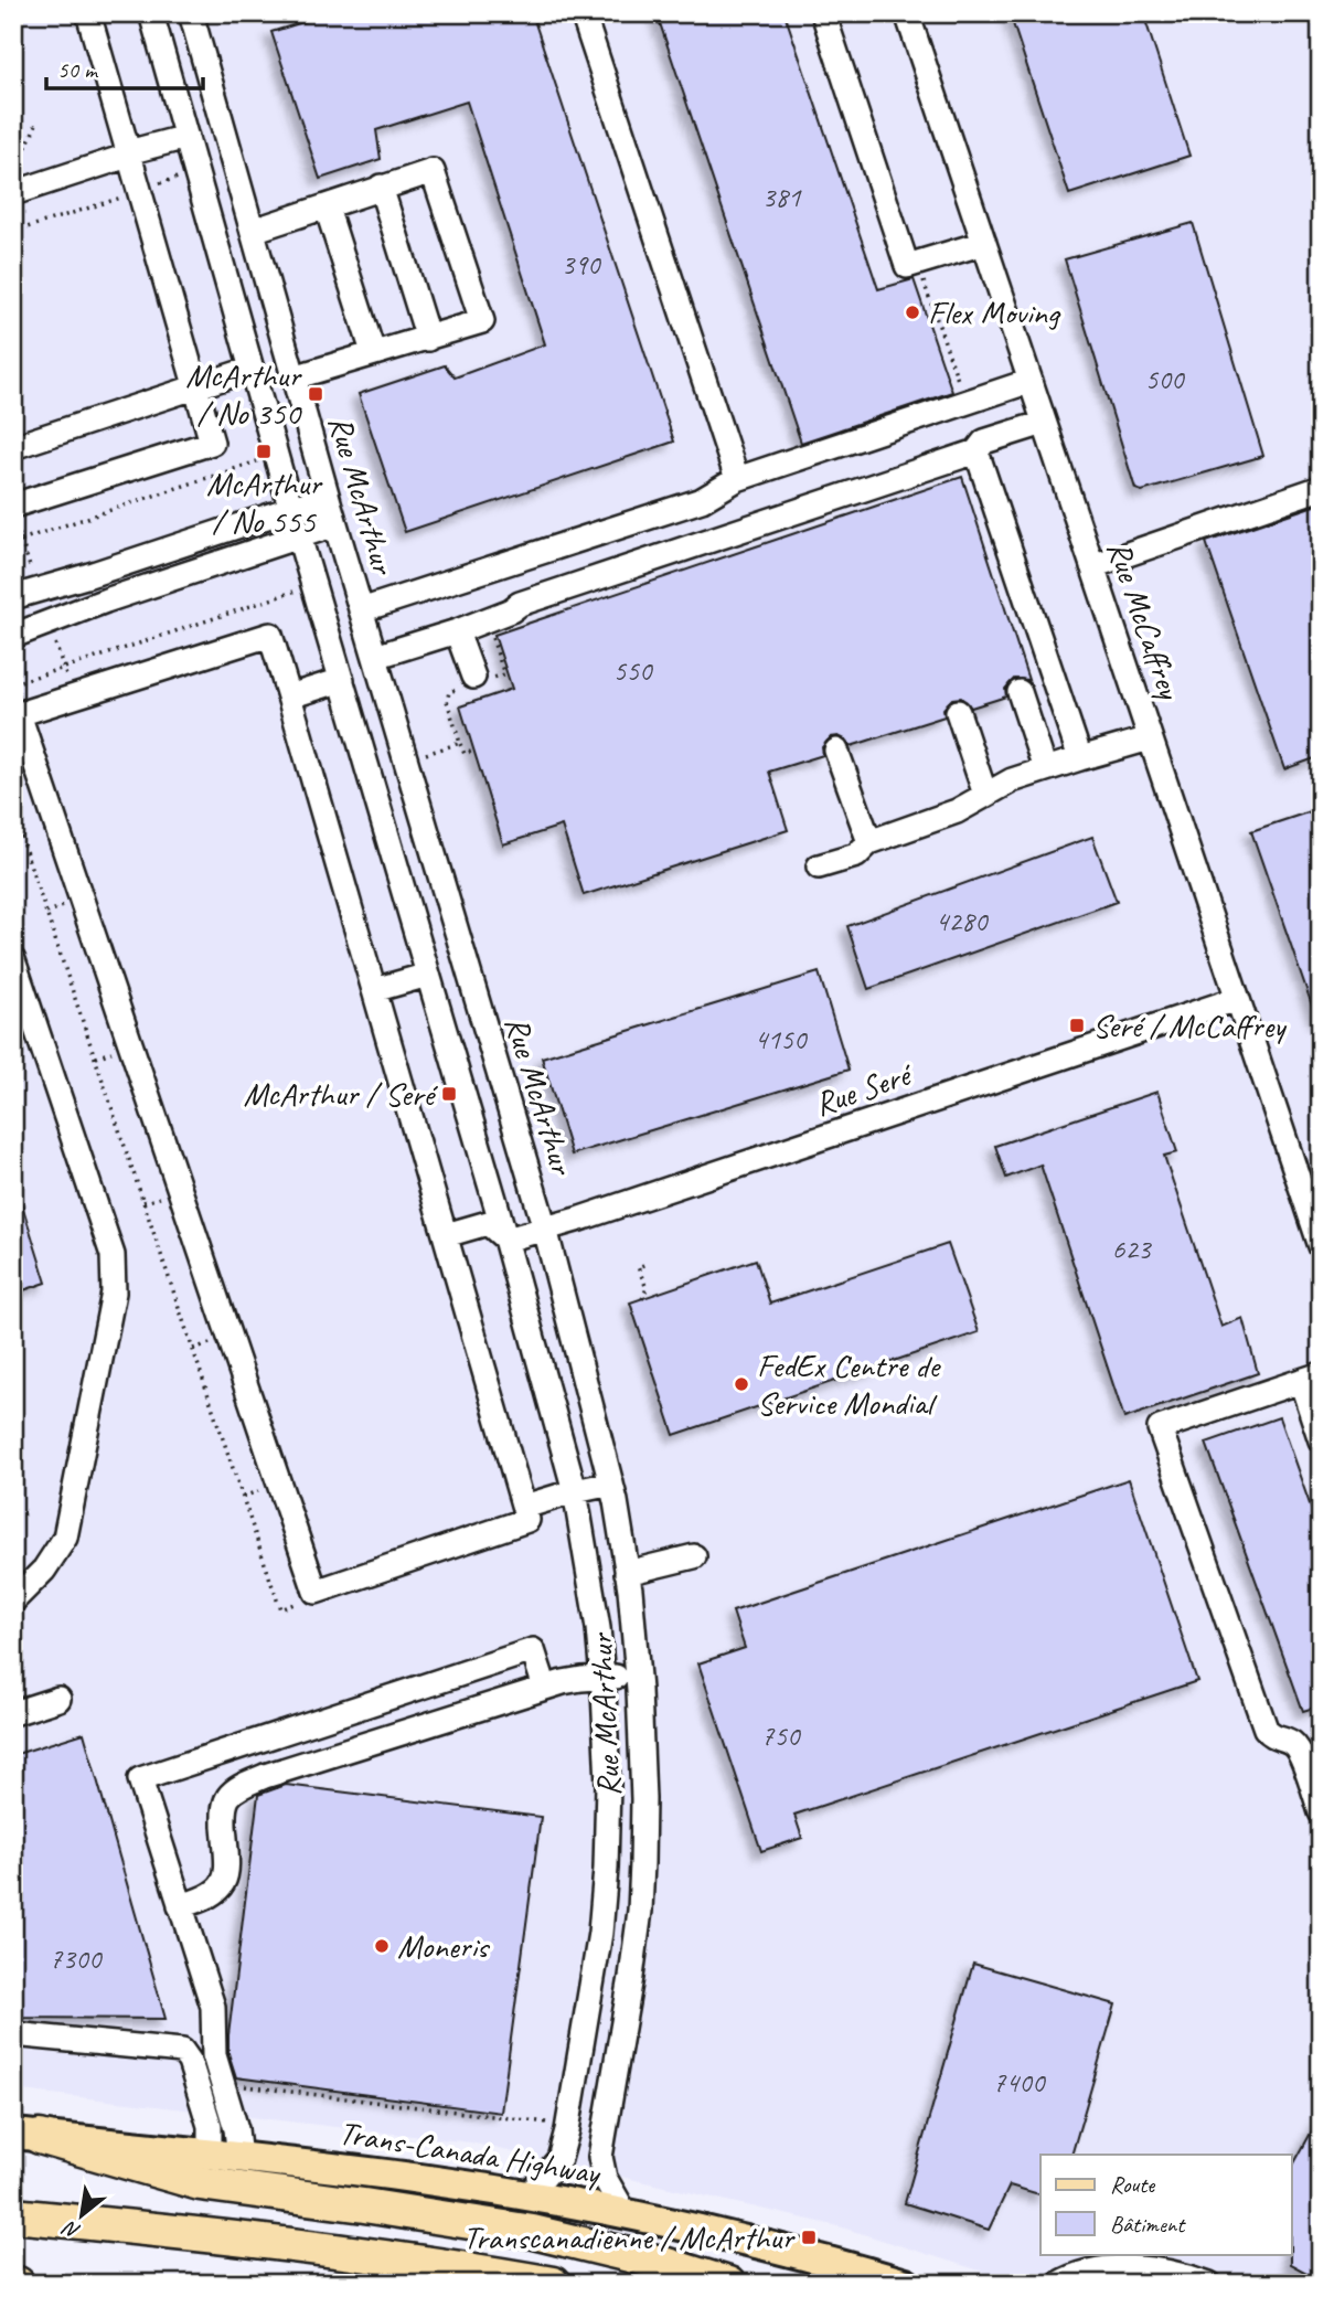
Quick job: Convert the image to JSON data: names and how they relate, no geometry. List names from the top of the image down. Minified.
{"streets":{"main road":["Trans-Canada Highway"],"street":["Rue McArthur","Rue McCaffrey","Rue Seré"]},"crossings":[["Rue McArthur","Rue Seré"],["Rue McArthur","Trans-Canada Highway"],["Rue McCaffrey","Rue Seré"]],"places":{"other":["Flex Moving","FedEx Centre de Service Mondial","Moneris"],"transit":["McArthur / No 350","McArthur / No 555","Seré / McCaffrey","McArthur / Seré","Transcanadienne / McArthur"]},"house_numbers":["381","390","500","550","4280","4150","623","750","7300","7400"],"legend":["Route","Bâtiment"],"scale_bar":"50 m","north":"bottom left"}
